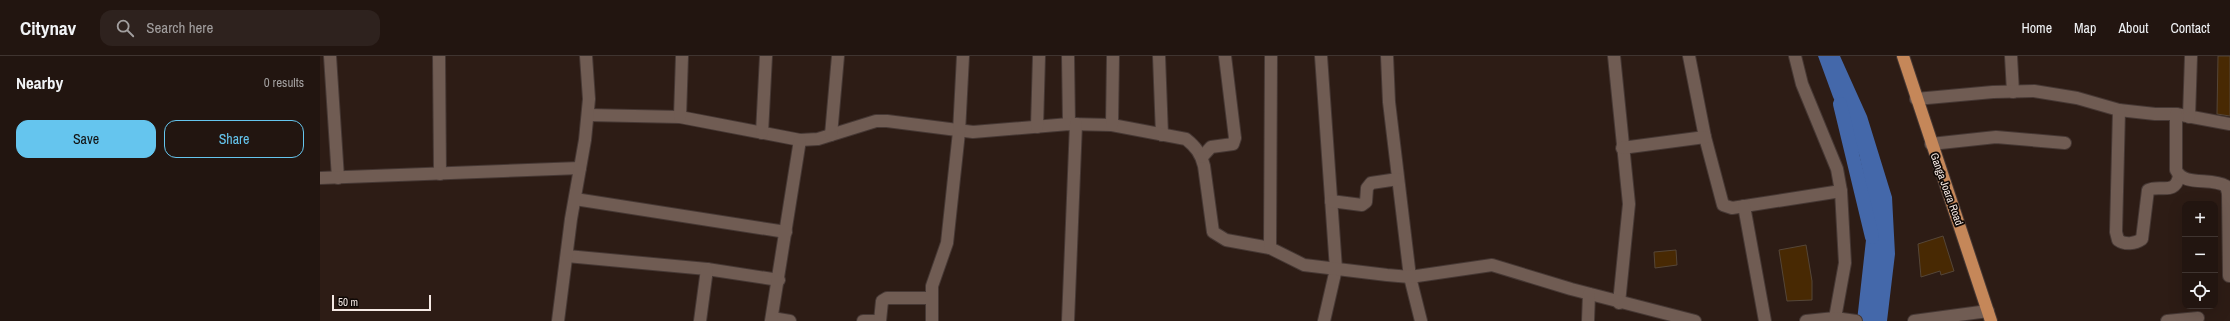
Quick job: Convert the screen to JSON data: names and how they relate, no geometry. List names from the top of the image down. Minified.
{"streets":{"main road":["Ganga Joara Road"]},"scale_bar":"50 m","page":{"header":"Citynav","search":"Search here","nav":["Home","Map","About","Contact"],"heading":["Nearby","0 results"],"buttons":["Save","Share"],"map_buttons":["+","−"],"scale":"50 m"}}
